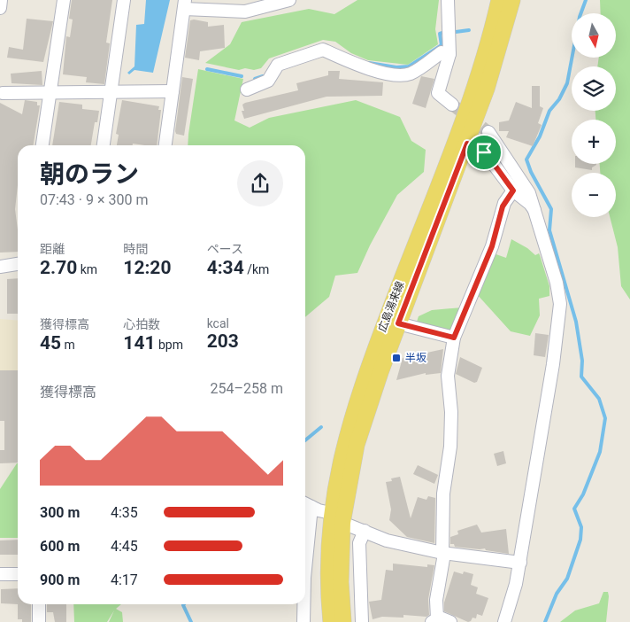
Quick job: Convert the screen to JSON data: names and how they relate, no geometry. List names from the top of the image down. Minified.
{"streets":{"main road":["広島湯来線"]},"places":{"transit":["半坂"]},"north":"bottom","page":{"map_buttons":["+","−"],"heading":["朝のラン","07:43 · 9 × 300 m"],"stats":[["距離","2.70 km"],["時間","12:20"],["ペース","4:34 /km"],["獲得標高","45 m"],["心拍数","141 bpm"],["kcal","203"]],"chart":["獲得標高","254–258 m"],"list":[{"name":"300 m","note":"4:35"},{"name":"600 m","note":"4:45"},{"name":"900 m","note":"4:17"}]}}
